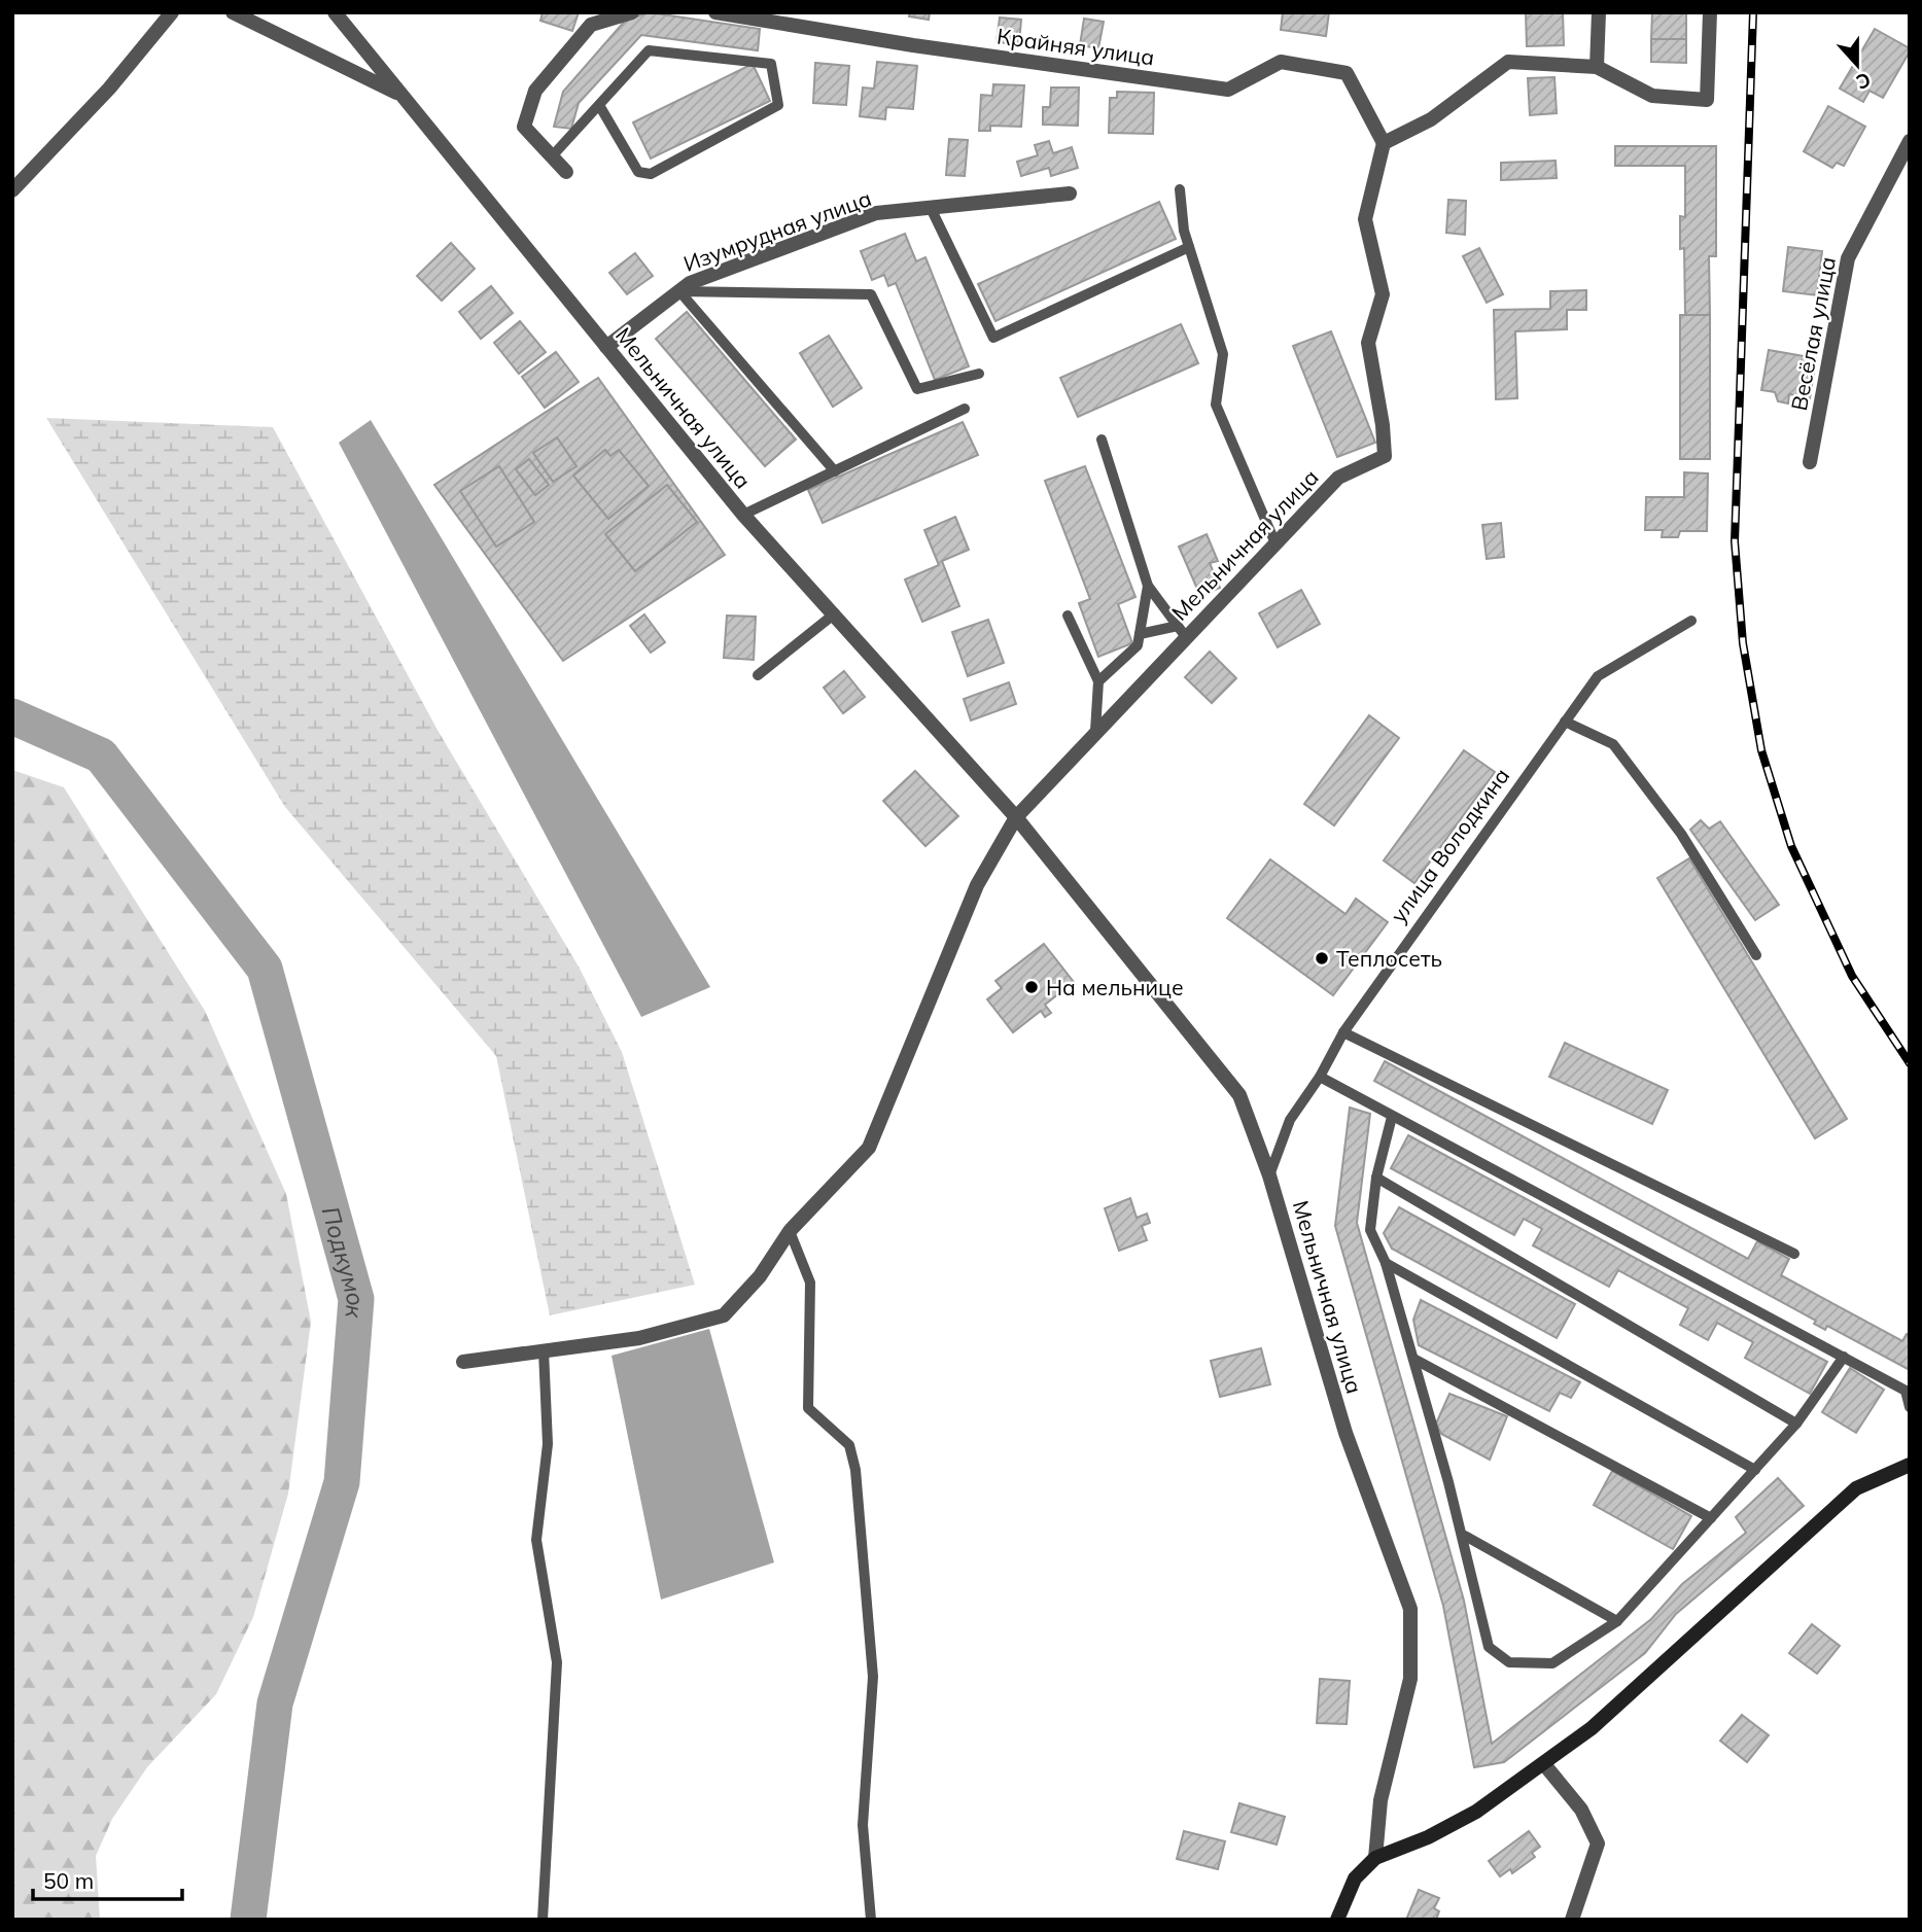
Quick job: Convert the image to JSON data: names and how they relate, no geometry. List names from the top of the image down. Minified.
{"streets":{"street":["Крайняя улица","Изумрудная улица","Весёлая улица","Мельничная улица"],"lane":["улица Володкина"]},"crossings":[["Крайняя улица","Мельничная улица"],["Изумрудная улица","Мельничная улица"],["Мельничная улица","улица Володкина"]],"water":["Подкумок"],"places":["Теплосеть","На мельнице"],"scale_bar":"50 m","north":"bottom"}
